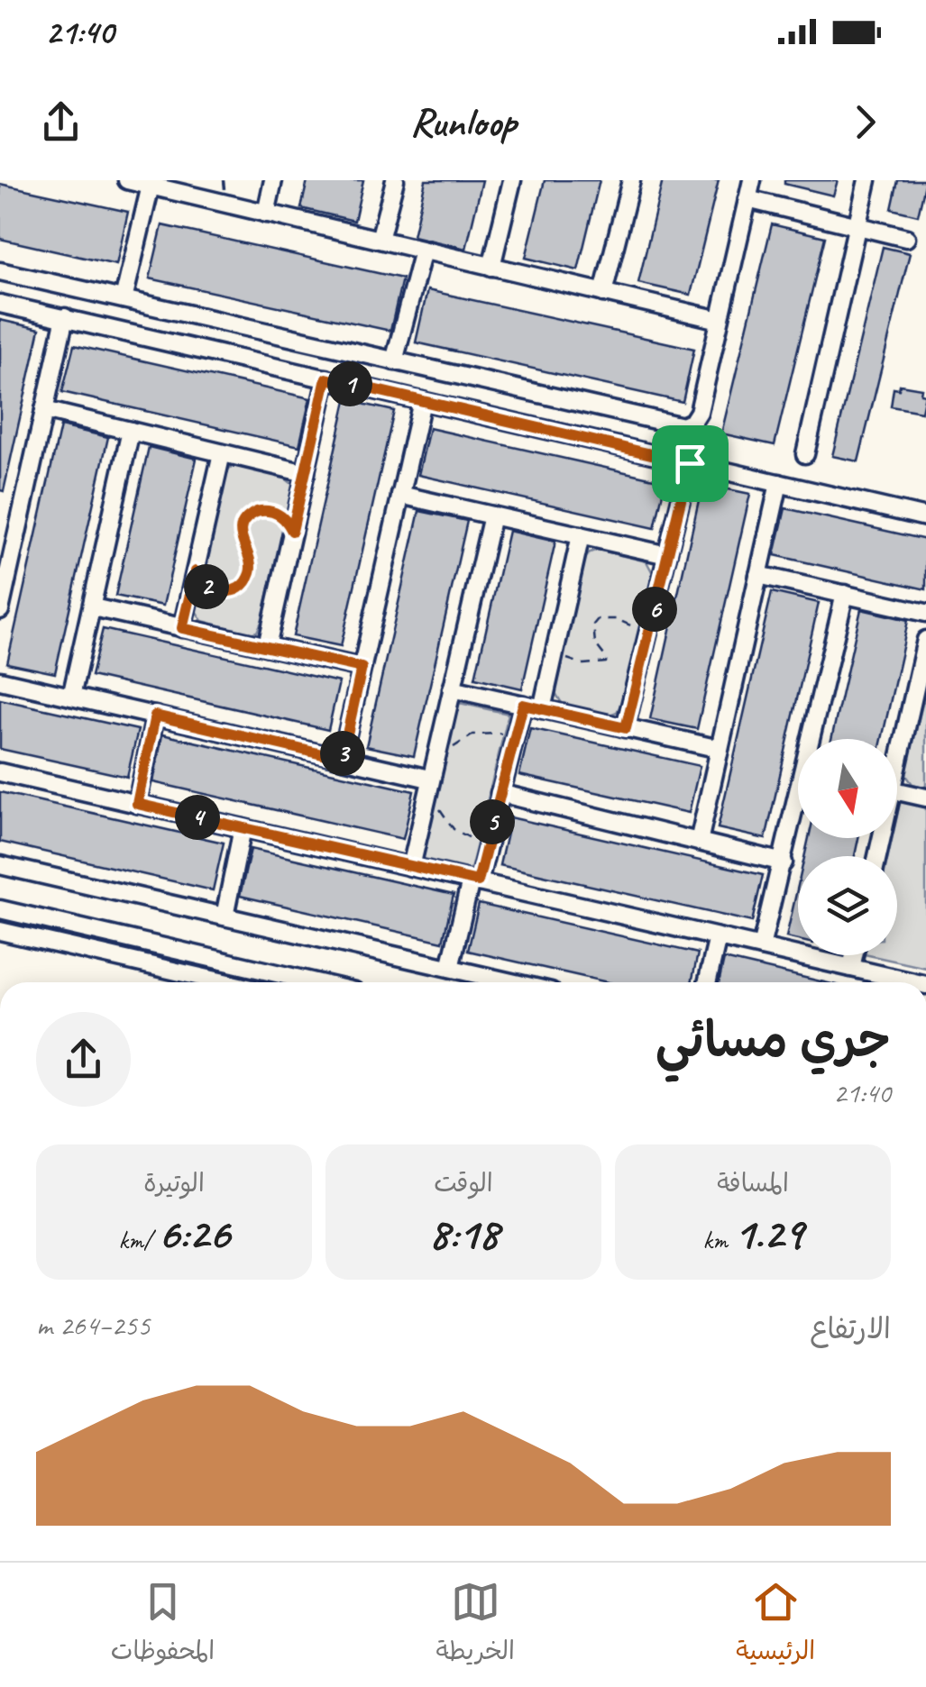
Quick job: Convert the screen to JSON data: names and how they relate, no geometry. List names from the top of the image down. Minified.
{"north":"bottom","page":{"status":"21:40","header":"Runloop","pins":["1","2","6","3","4","5"],"heading":["جري مسائي","21:40"],"stats":[["المسافة","1.29 km"],["الوقت","8:18"],["الوتيرة","6:26 /km"]],"chart":["الارتفاع","255–264 m"],"tabs":["الرئيسية","الخريطة","المحفوظات"]}}
